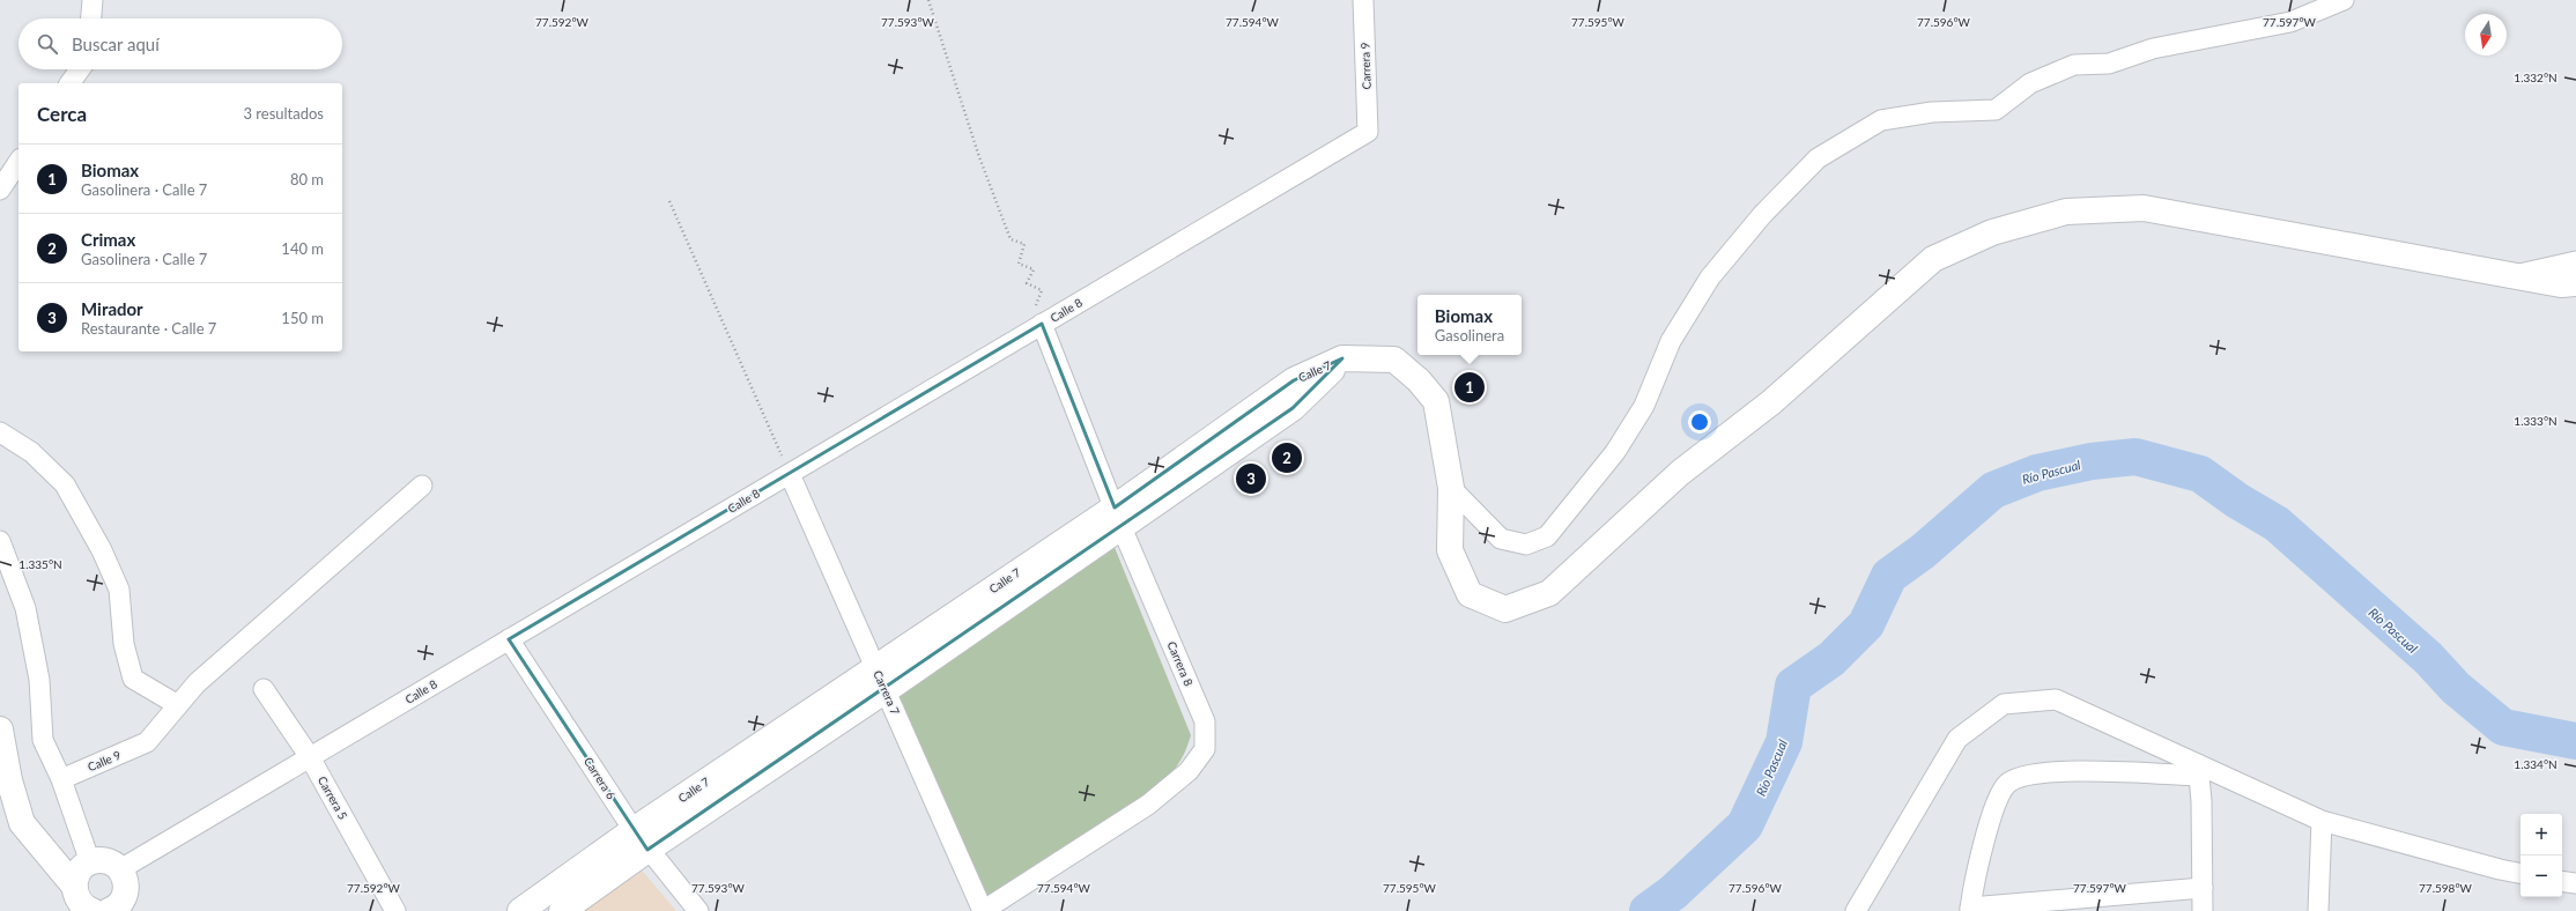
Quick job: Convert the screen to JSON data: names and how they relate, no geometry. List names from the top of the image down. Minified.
{"streets":{"main road":["Calle 7"],"street":["Carrera 9","Calle 8","Carrera 8","Carrera 7","Calle 9","Carrera 6","Carrera 5"]},"crossings":[["Carrera 9","Calle 8"],["Calle 8","Carrera 8"],["Calle 8","Carrera 7"],["Calle 8","Carrera 6"],["Calle 8","Carrera 5"],["Calle 7","Carrera 8"],["Calle 7","Carrera 7"],["Calle 7","Carrera 6"],["Carrera 8","Carrera 7"]],"water":["Río Pascual"],"north":"bottom","page":{"search":"Buscar aquí","heading":["Cerca","3 resultados"],"list":[{"mark":"1","name":"Biomax","note":"Gasolinera · Calle 7","value":"80 m"},{"mark":"2","name":"Crimax","note":"Gasolinera · Calle 7","value":"140 m"},{"mark":"3","name":"Mirador","note":"Restaurante · Calle 7","value":"150 m"}],"popup":["Biomax","Gasolinera"],"pins":["1","2","3"],"map_buttons":["+","−"]},"coordinates":["77.592°W","77.593°W","77.594°W","77.595°W","77.596°W","77.597°W","1.332°N","1.333°N","1.335°N","1.334°N","77.598°W"]}
